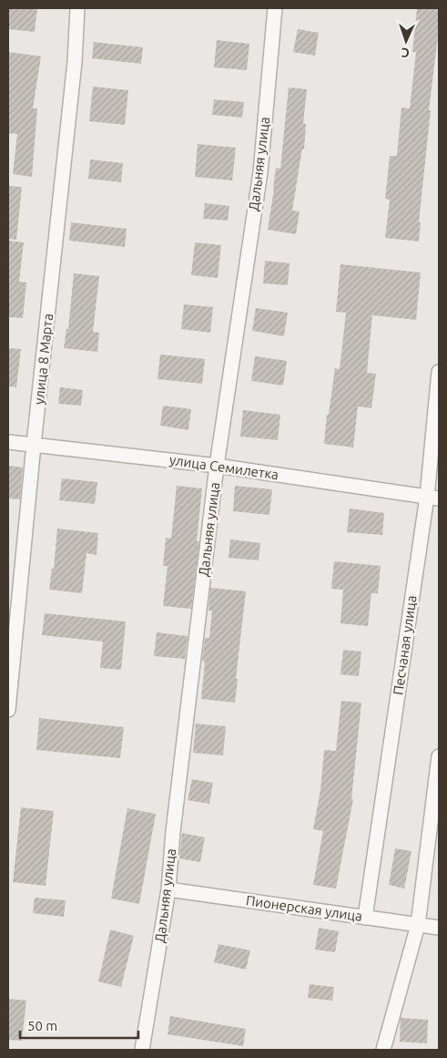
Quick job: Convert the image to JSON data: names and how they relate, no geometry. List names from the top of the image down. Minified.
{"streets":{"street":["Дальняя улица","улица 8 Марта","улица Семилетка","Песчаная улица","Пионерская улица"]},"crossings":[["Дальняя улица","улица Семилетка"],["Дальняя улица","Пионерская улица"],["улица 8 Марта","улица Семилетка"],["улица Семилетка","Песчаная улица"],["Песчаная улица","Пионерская улица"]],"scale_bar":"50 m","north":"bottom"}
